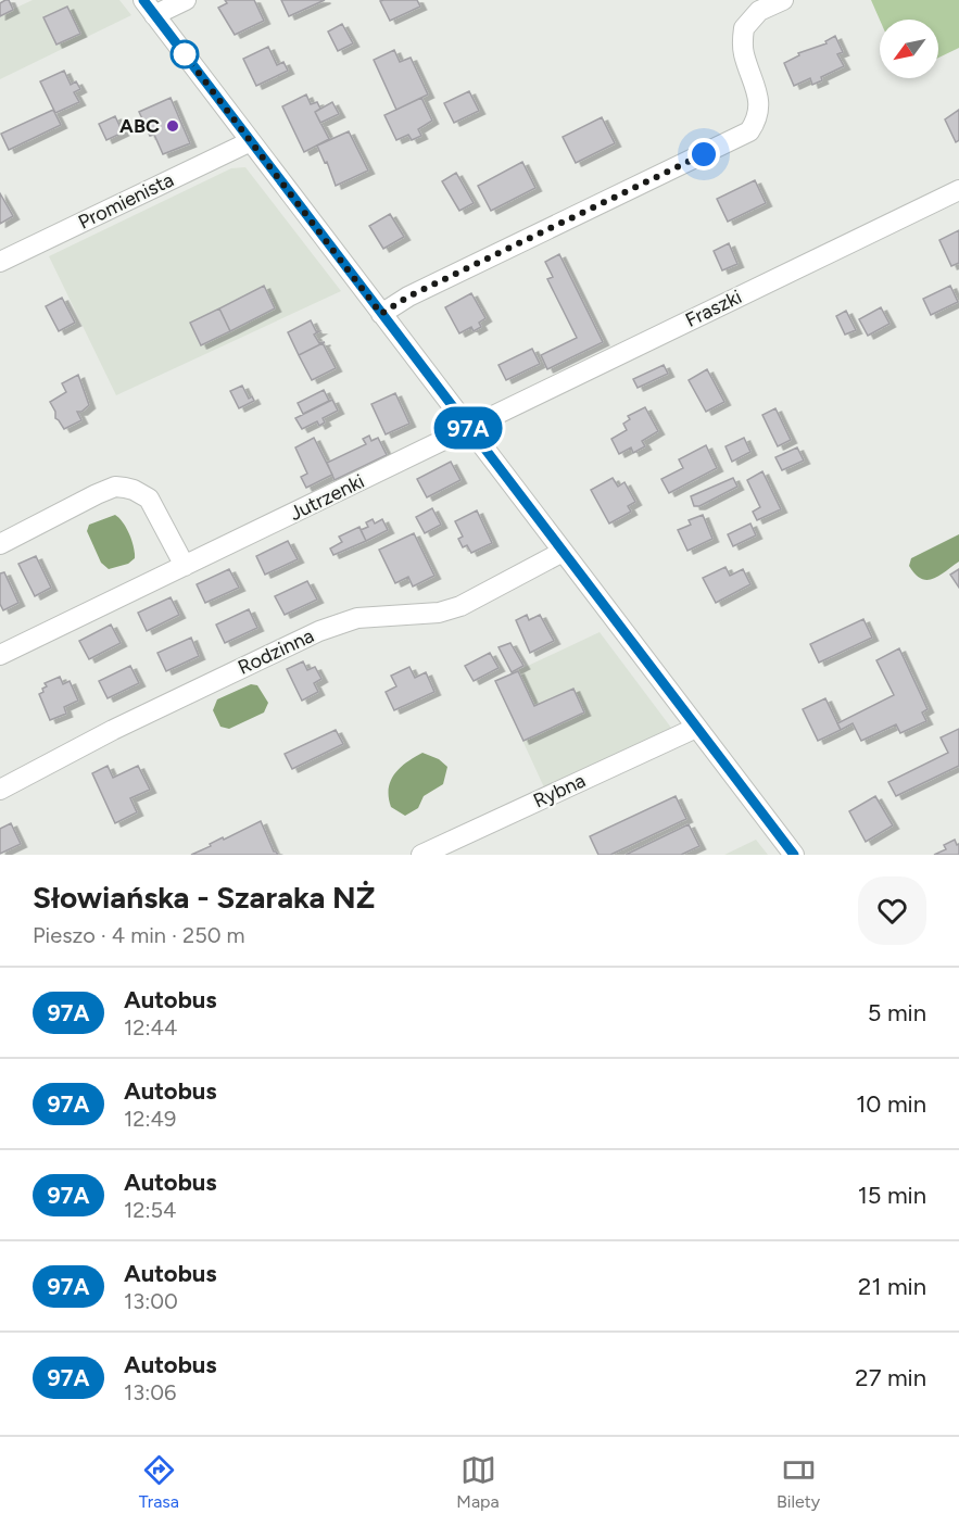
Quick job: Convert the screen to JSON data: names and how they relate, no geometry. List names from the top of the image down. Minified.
{"streets":{"street":["Promienista","Fraszki","Jutrzenki","Rodzinna","Rybna"]},"crossings":[["Fraszki","Jutrzenki"]],"places":["ABC"],"lines":["bus line 97A"],"north":"bottom left","page":{"on_map":"97A","heading":["Słowiańska - Szaraka NŻ","Pieszo · 4 min · 250 m"],"list":[{"mark":"97A","name":"Autobus","note":"12:44","value":"5 min"},{"mark":"97A","name":"Autobus","note":"12:49","value":"10 min"},{"mark":"97A","name":"Autobus","note":"12:54","value":"15 min"},{"mark":"97A","name":"Autobus","note":"13:00","value":"21 min"},{"mark":"97A","name":"Autobus","note":"13:06","value":"27 min"}],"tabs":["Trasa","Mapa","Bilety"]}}
